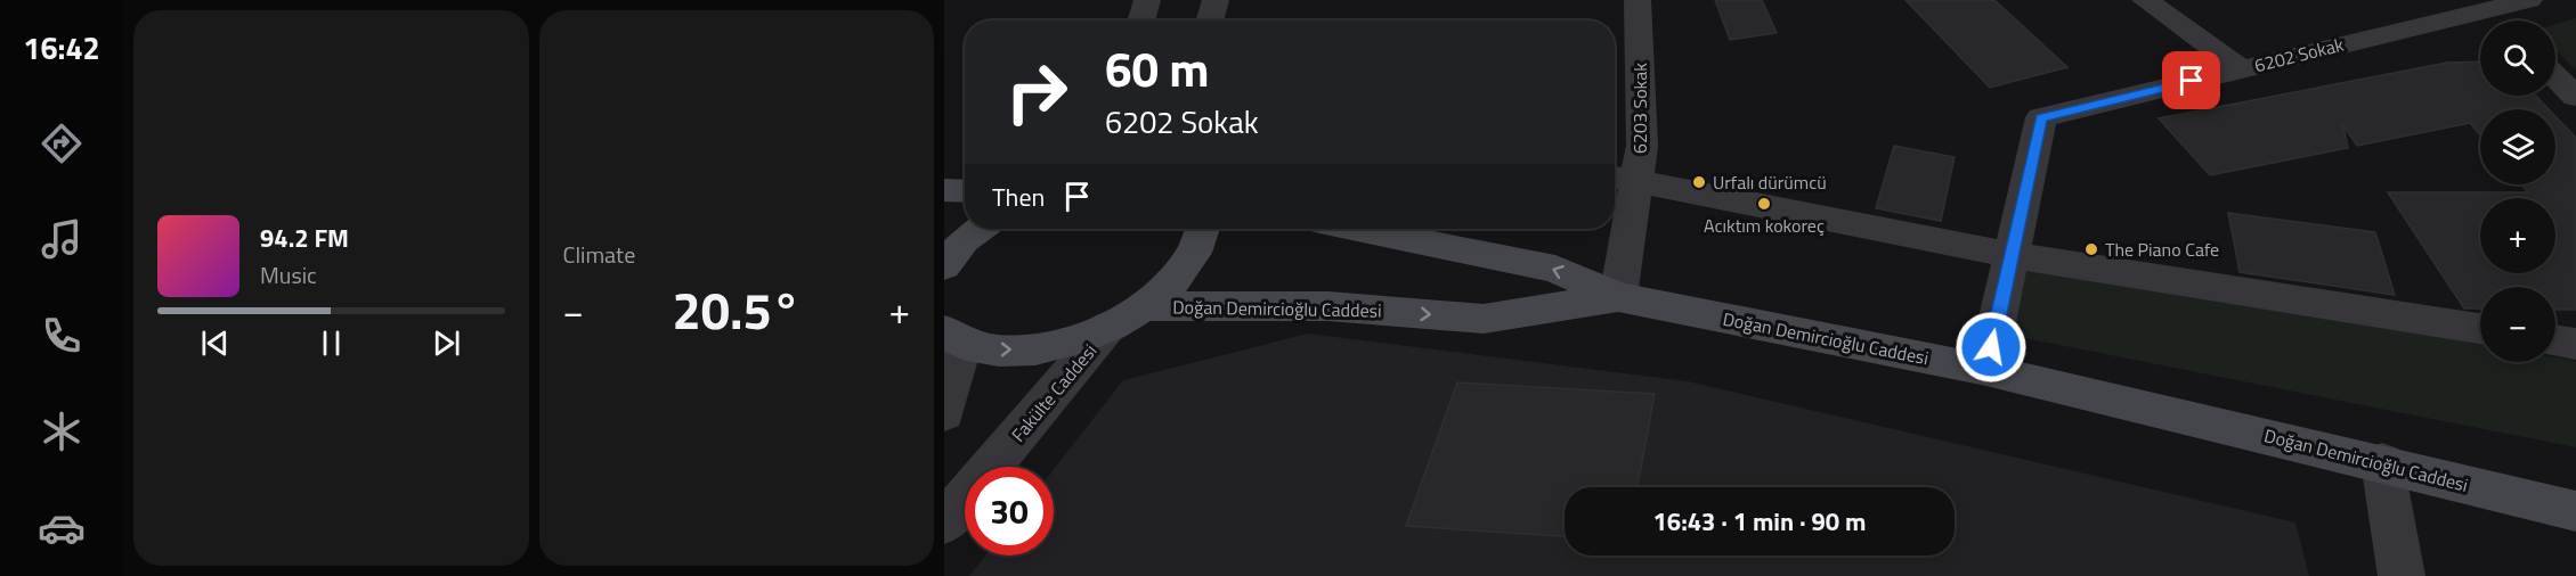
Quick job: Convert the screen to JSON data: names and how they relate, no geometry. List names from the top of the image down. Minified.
{"streets":{"main road":["Doğan Demircioğlu Caddesi"],"street":["6202 Sokak","6203 Sokak","Fakülte Caddesi"]},"crossings":[["6202 Sokak","Doğan Demircioğlu Caddesi"],["6203 Sokak","Doğan Demircioğlu Caddesi"],["Doğan Demircioğlu Caddesi","Fakülte Caddesi"]],"places":["Urfalı dürümcü","Acıktım kokoreç","The Piano Cafe"],"page":{"tabs":"16:42","tile":"Climate","map_buttons":["+","−"],"turn":["60 m","6202 Sokak"],"then":"Then","song":["94.2 FM","Music"],"heat":["−","20.5°","+"],"limit":"30","trip":"16:43 · 1 min · 90 m"}}
